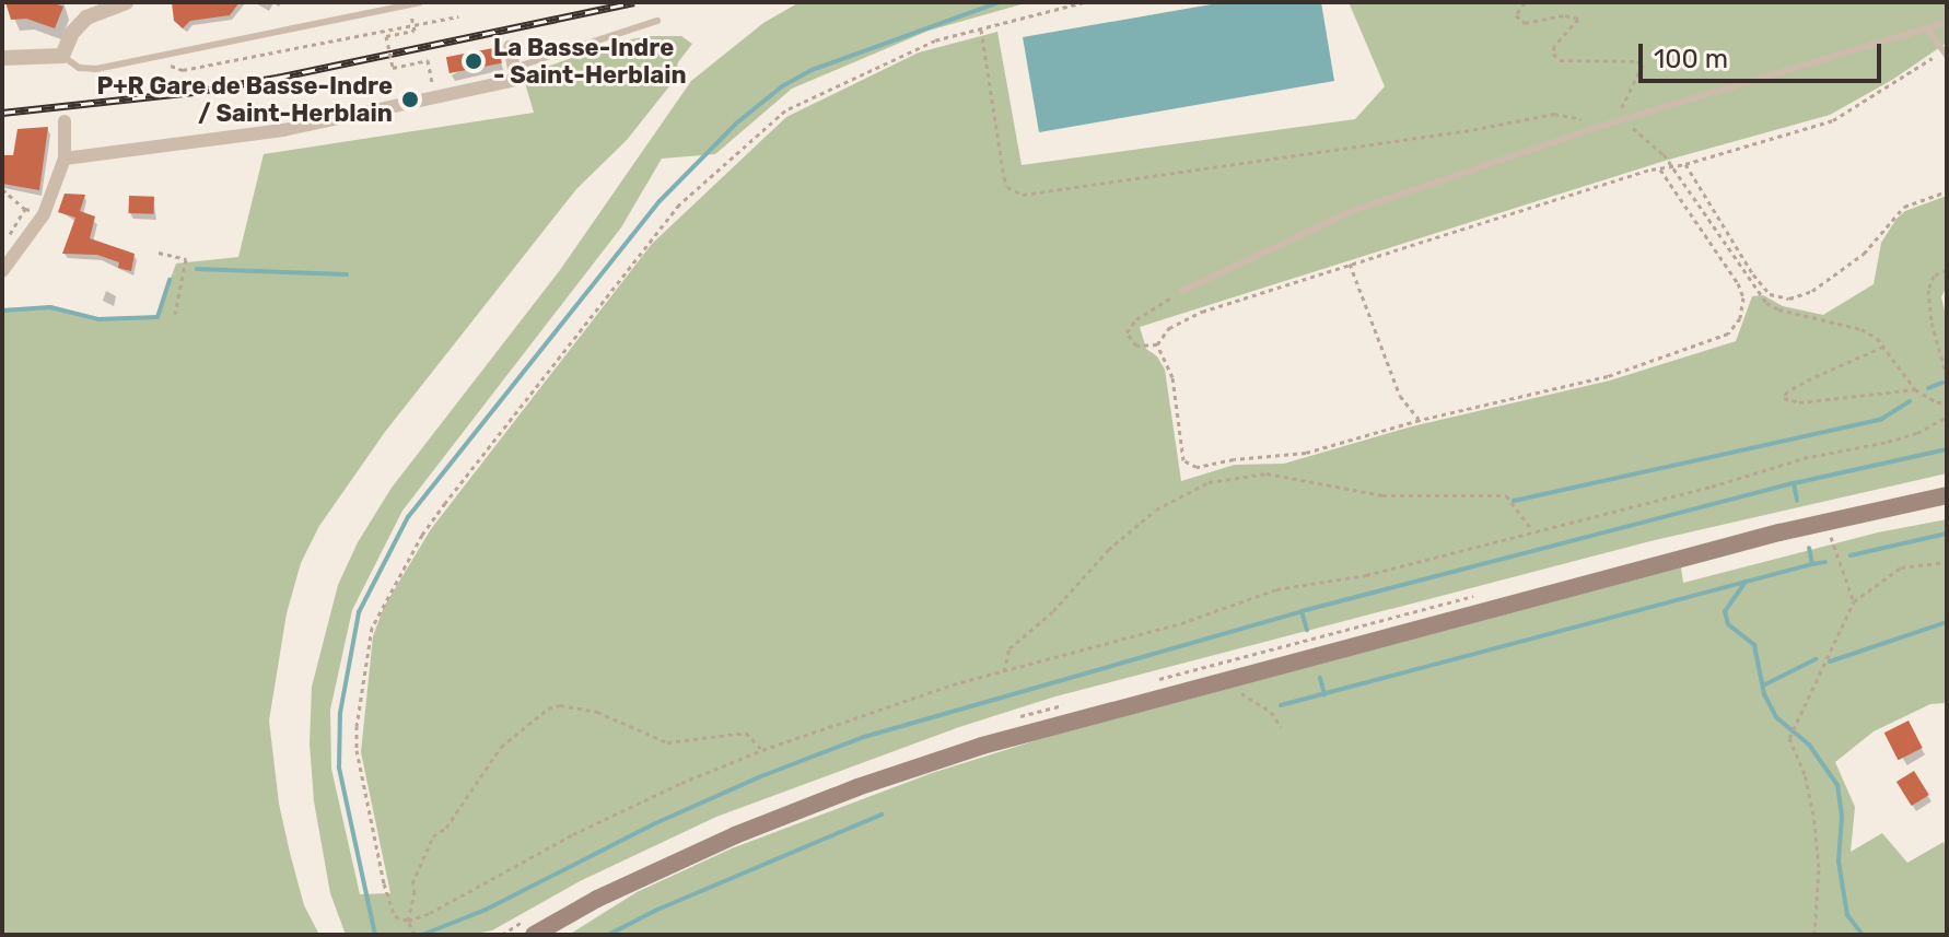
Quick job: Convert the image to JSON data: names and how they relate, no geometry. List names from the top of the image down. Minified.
{"places":["La Basse-Indre - Saint-Herblain","P+R Gare de Basse-Indre / Saint-Herblain"],"scale_bar":"100 m"}
